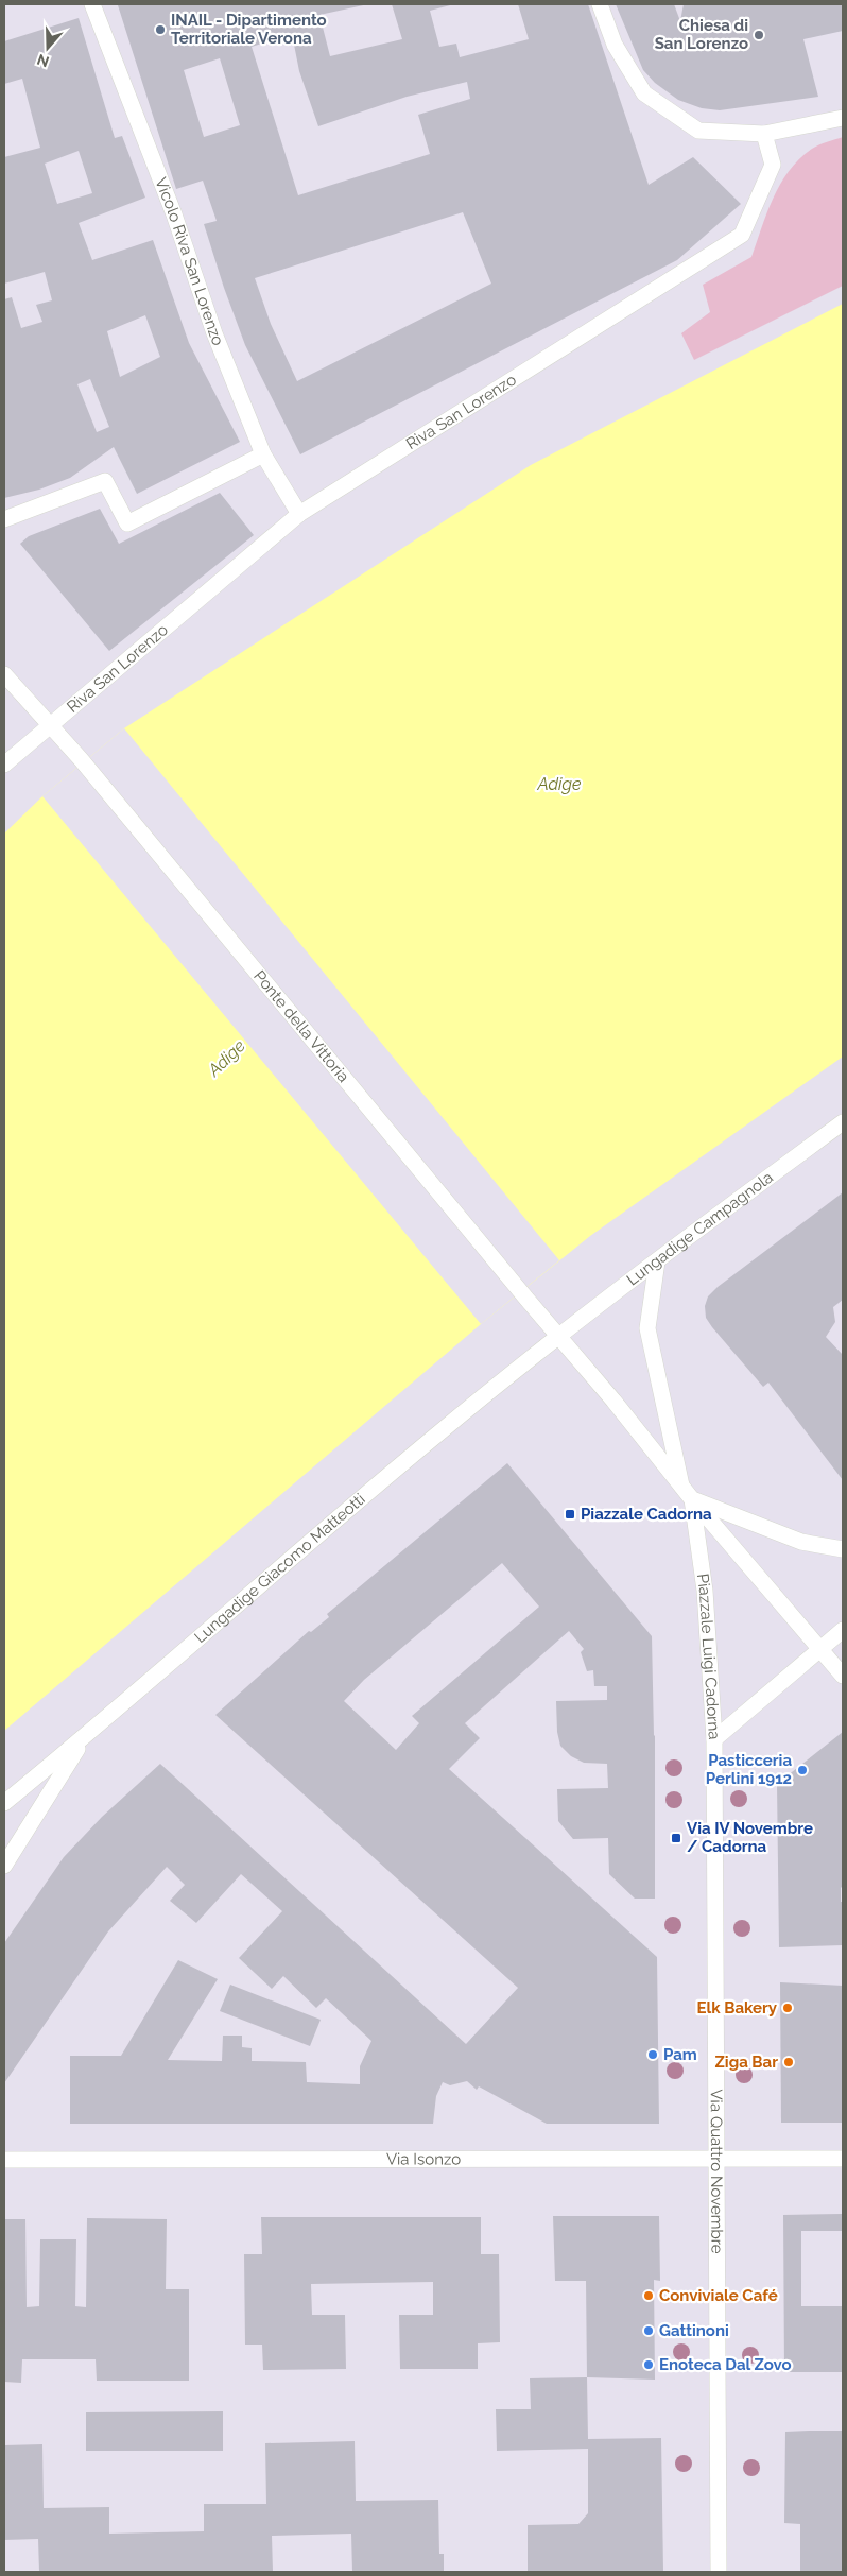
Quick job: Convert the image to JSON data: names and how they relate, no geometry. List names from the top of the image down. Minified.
{"streets":{"street":["Vicolo Riva San Lorenzo","Riva San Lorenzo","Ponte della Vittoria","Lungadige Campagnola","Lungadige Giacomo Matteotti","Piazzale Luigi Cadorna","Via Isonzo","Via Quattro Novembre"]},"crossings":[["Vicolo Riva San Lorenzo","Riva San Lorenzo"],["Riva San Lorenzo","Ponte della Vittoria"],["Ponte della Vittoria","Lungadige Campagnola"],["Ponte della Vittoria","Lungadige Giacomo Matteotti"],["Ponte della Vittoria","Piazzale Luigi Cadorna"],["Lungadige Campagnola","Lungadige Giacomo Matteotti"],["Lungadige Campagnola","Piazzale Luigi Cadorna"],["Lungadige Giacomo Matteotti","Piazzale Luigi Cadorna"],["Piazzale Luigi Cadorna","Via Quattro Novembre"],["Via Isonzo","Via Quattro Novembre"]],"water":["Adige"],"places":{"other":["INAIL - Dipartimento Territoriale Verona","Chiesa di San Lorenzo","Pasticceria Perlini 1912","Elk Bakery","Pam","Ziga Bar","Conviviale Café","Gattinoni","Enoteca Dal Zovo"],"transit":["Piazzale Cadorna","Via IV Novembre / Cadorna"]},"north":"bottom"}
